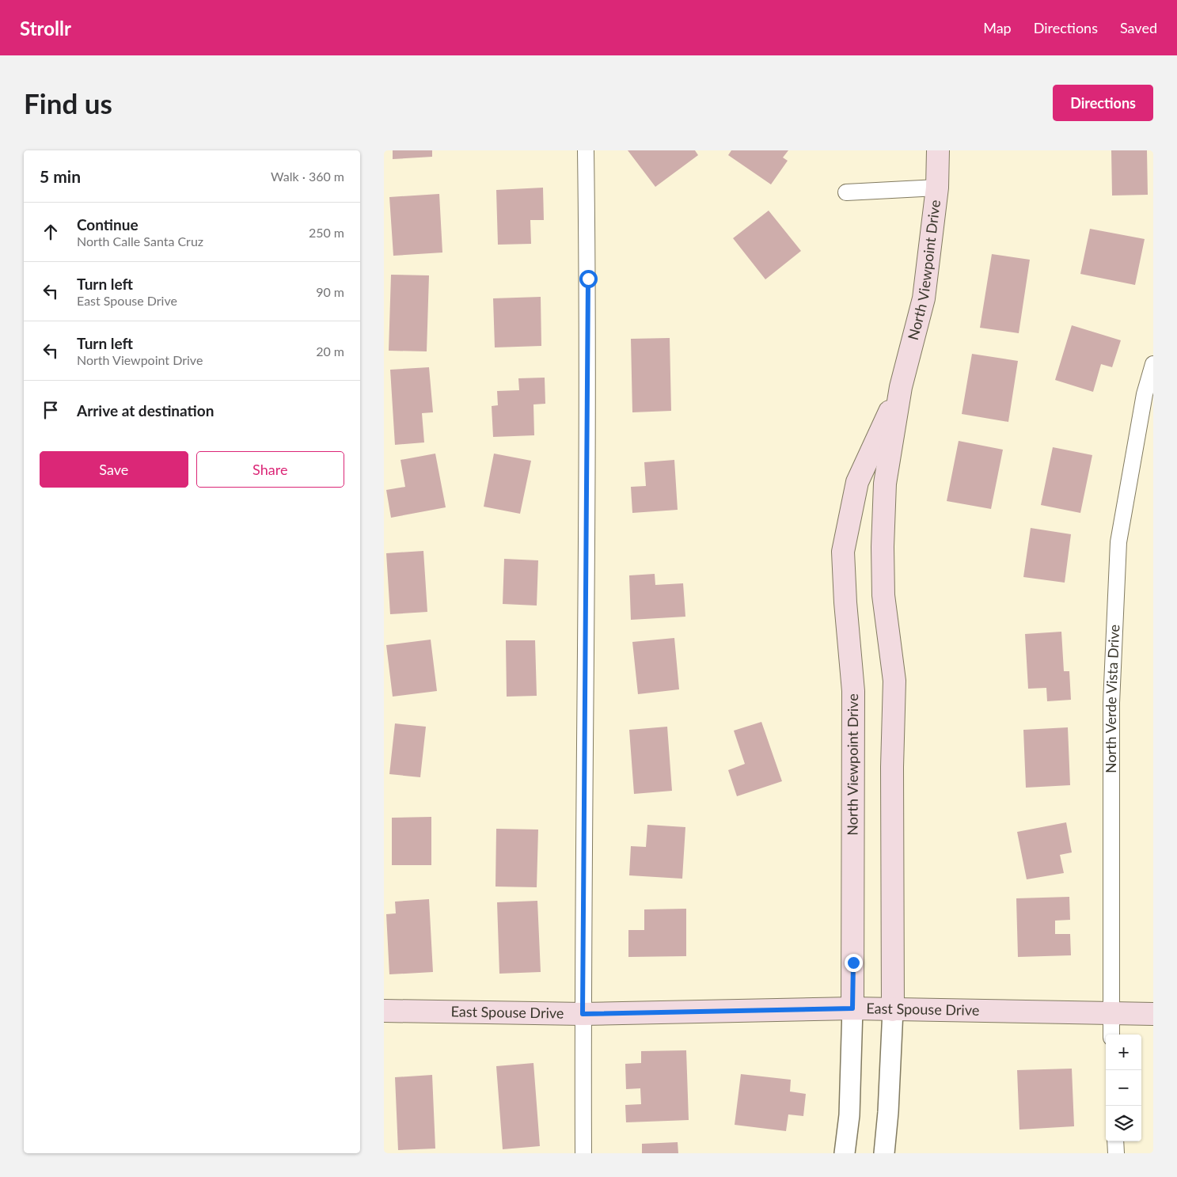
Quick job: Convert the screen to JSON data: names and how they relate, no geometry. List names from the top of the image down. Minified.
{"streets":{"main road":["North Viewpoint Drive","East Spouse Drive"],"street":["North Verde Vista Drive"]},"crossings":[["North Viewpoint Drive","East Spouse Drive"],["North Verde Vista Drive","East Spouse Drive"]],"page":{"header":"Strollr","nav":["Map","Directions","Saved"],"buttons":["Directions",["Save","Share"]],"title":"Find us","heading":["5 min","Walk · 360 m"],"list":[["Continue","North Calle Santa Cruz","250 m"],["Turn left","East Spouse Drive","90 m"],["Turn left","North Viewpoint Drive","20 m"],"Arrive at destination"],"map_buttons":["+","−"]}}
